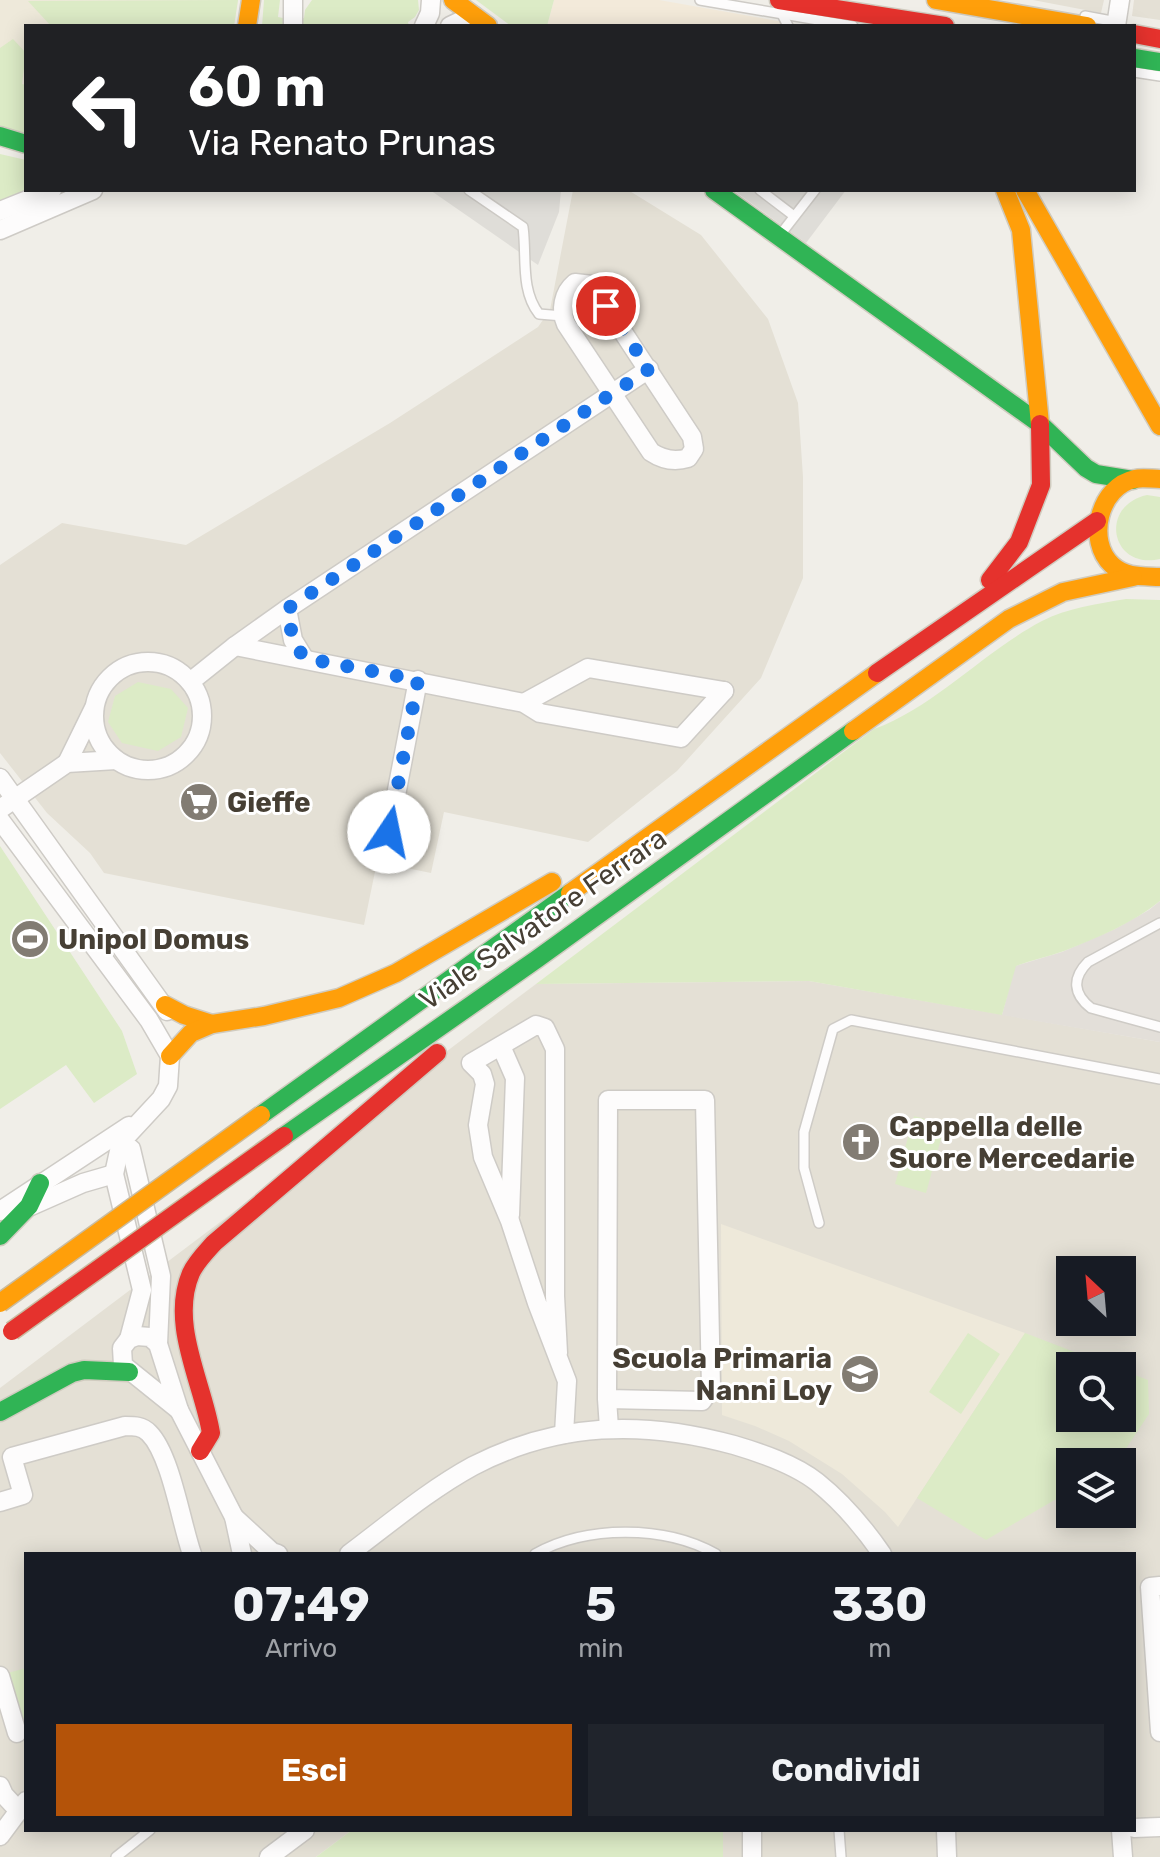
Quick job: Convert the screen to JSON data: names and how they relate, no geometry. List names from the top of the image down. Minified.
{"streets":{"main road":["Viale Salvatore Ferrara"]},"places":{"supermarket":["Gieffe"],"sports":["Unipol Domus"],"church":["Cappella delle Suore Mercedarie"],"school or university":["Scuola Primaria Nanni Loy"]},"north":"top left","page":{"turn":["60 m","Via Renato Prunas"],"eta":["07:49","Arrivo","5","min","330","m"],"buttons":["Esci","Condividi"]}}
